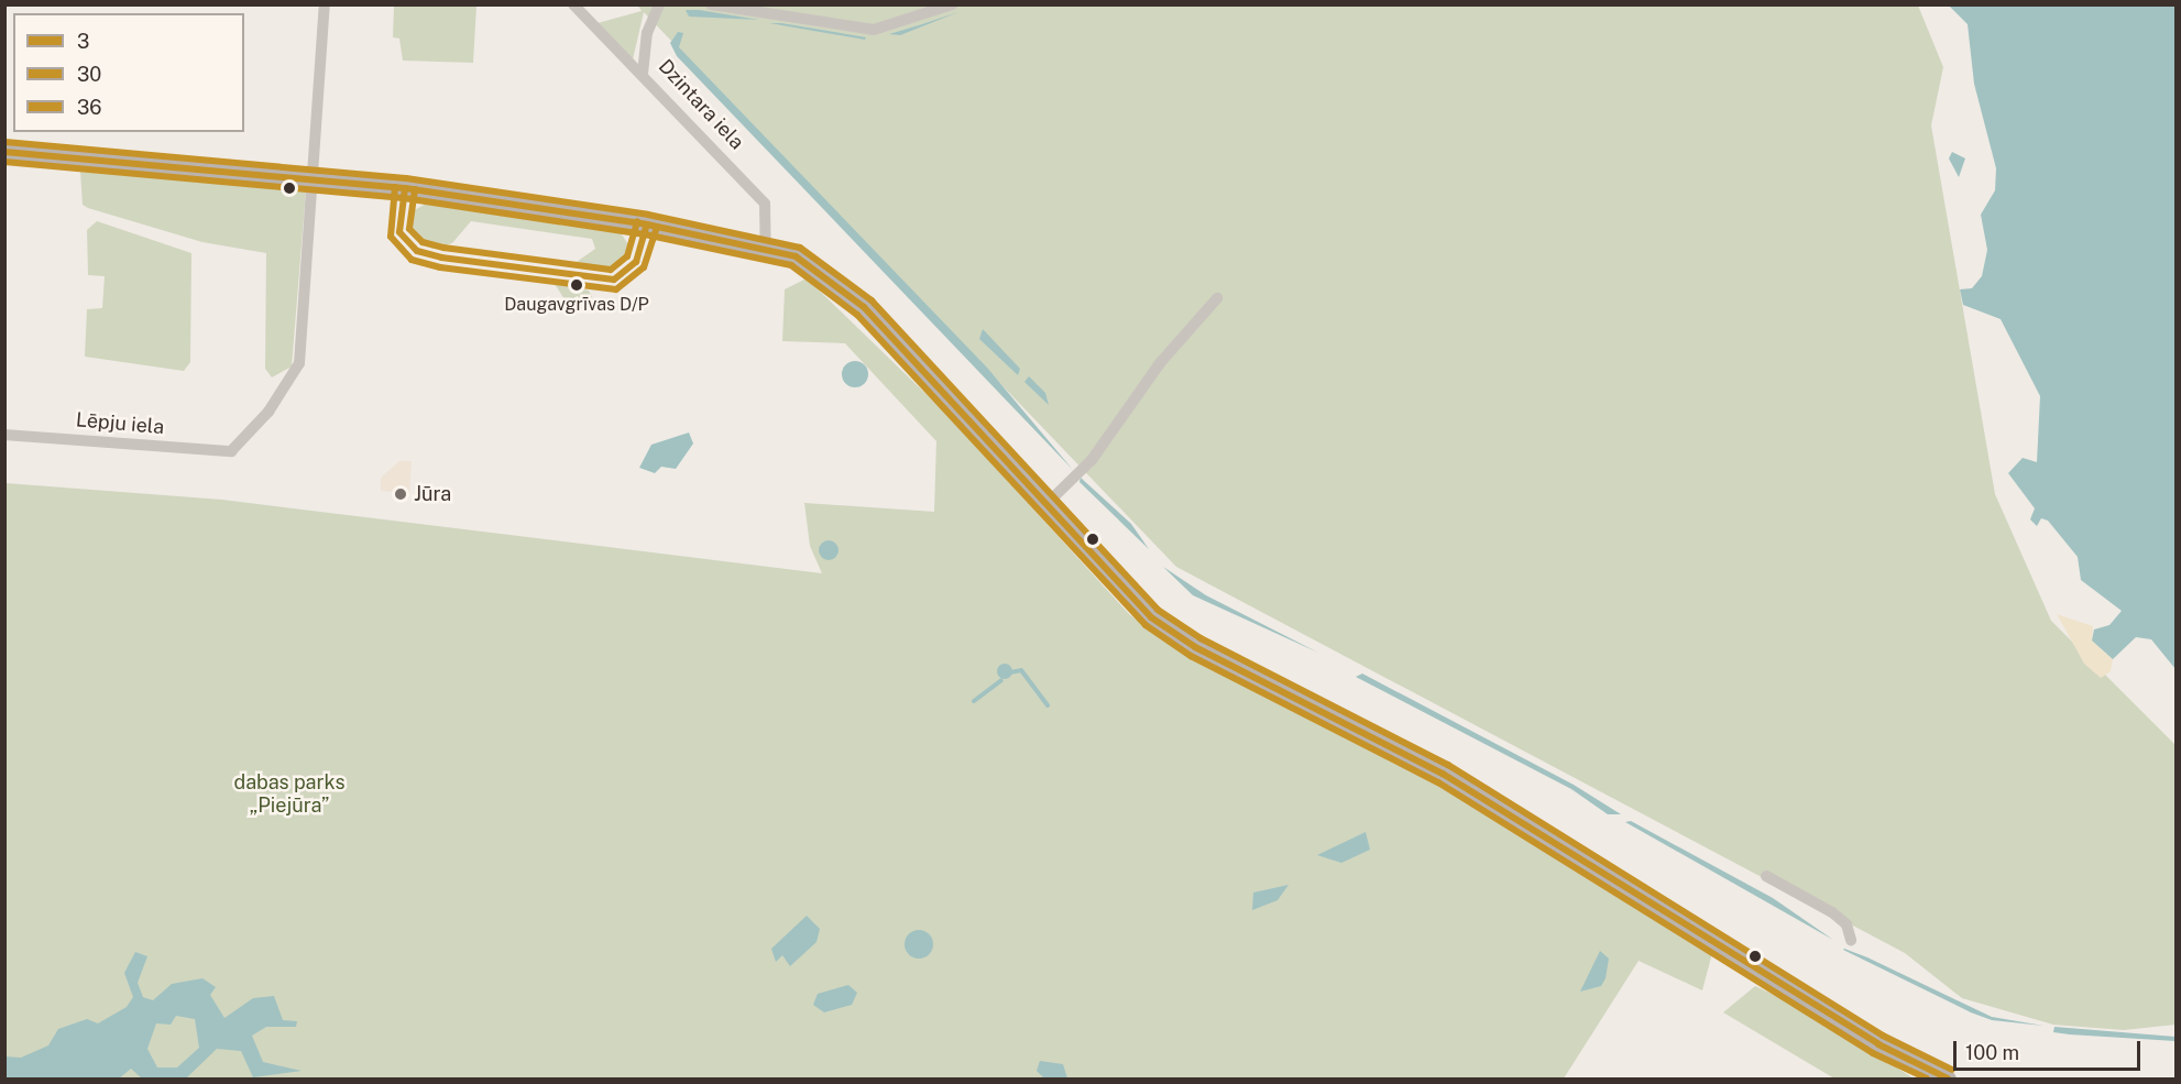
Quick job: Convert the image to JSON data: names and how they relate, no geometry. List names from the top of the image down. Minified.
{"streets":{"street":["Dzintara iela","Lēpju iela"]},"parks":["dabas parks „Piejūra”"],"places":["Daugavgrīvas D/P","Jūra"],"lines":["transit line 36","transit line 3","transit line 30"],"legend":["3","30","36"],"scale_bar":"100 m"}
